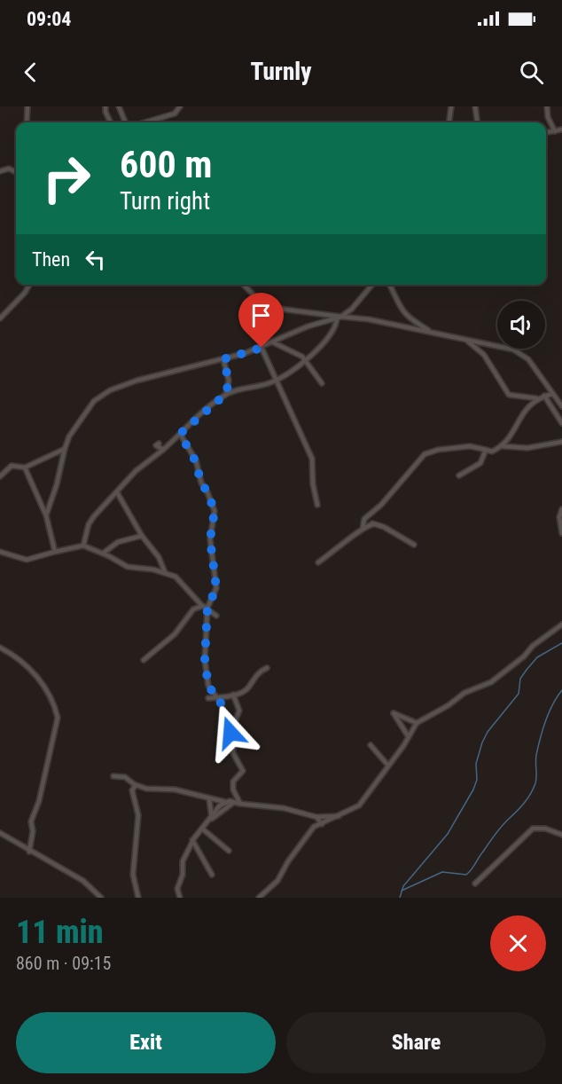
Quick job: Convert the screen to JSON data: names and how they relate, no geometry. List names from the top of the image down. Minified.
{"page":{"status":"09:04","header":"Turnly","turn":["600 m","Turn right"],"then":"Then","heading":["11 min","860 m · 09:15"],"buttons":["Exit","Share"]}}
